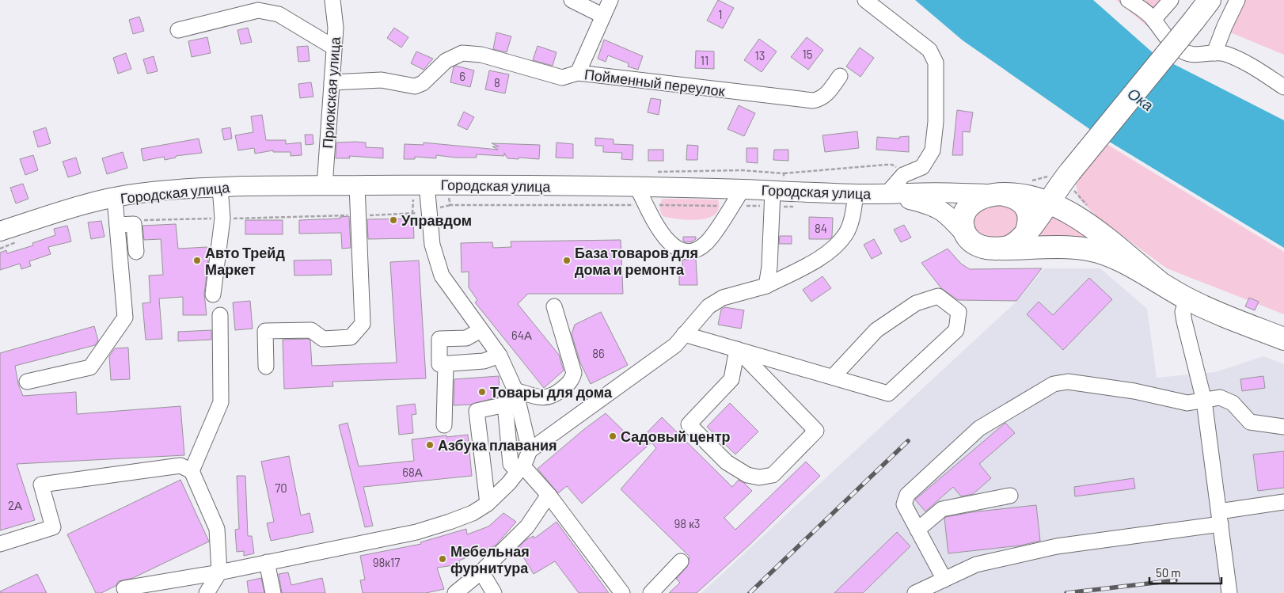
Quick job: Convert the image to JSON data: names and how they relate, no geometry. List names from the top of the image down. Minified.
{"streets":{"main road":["Городская улица"],"street":["Пойменный переулок","Приокская улица"]},"crossings":[["Пойменный переулок","Приокская улица"],["Приокская улица","Городская улица"]],"water":["Ока"],"places":["Управдом","Авто Трейд Маркет","База товаров для дома и ремонта","Товары для дома","Садовый центр","Азбука плавания","Мебельная фурнитура"],"house_numbers":["1","15","13","11","6","8","84","64А","86","68А","70","2А","98 к3","98к17"],"scale_bar":"50 m"}
